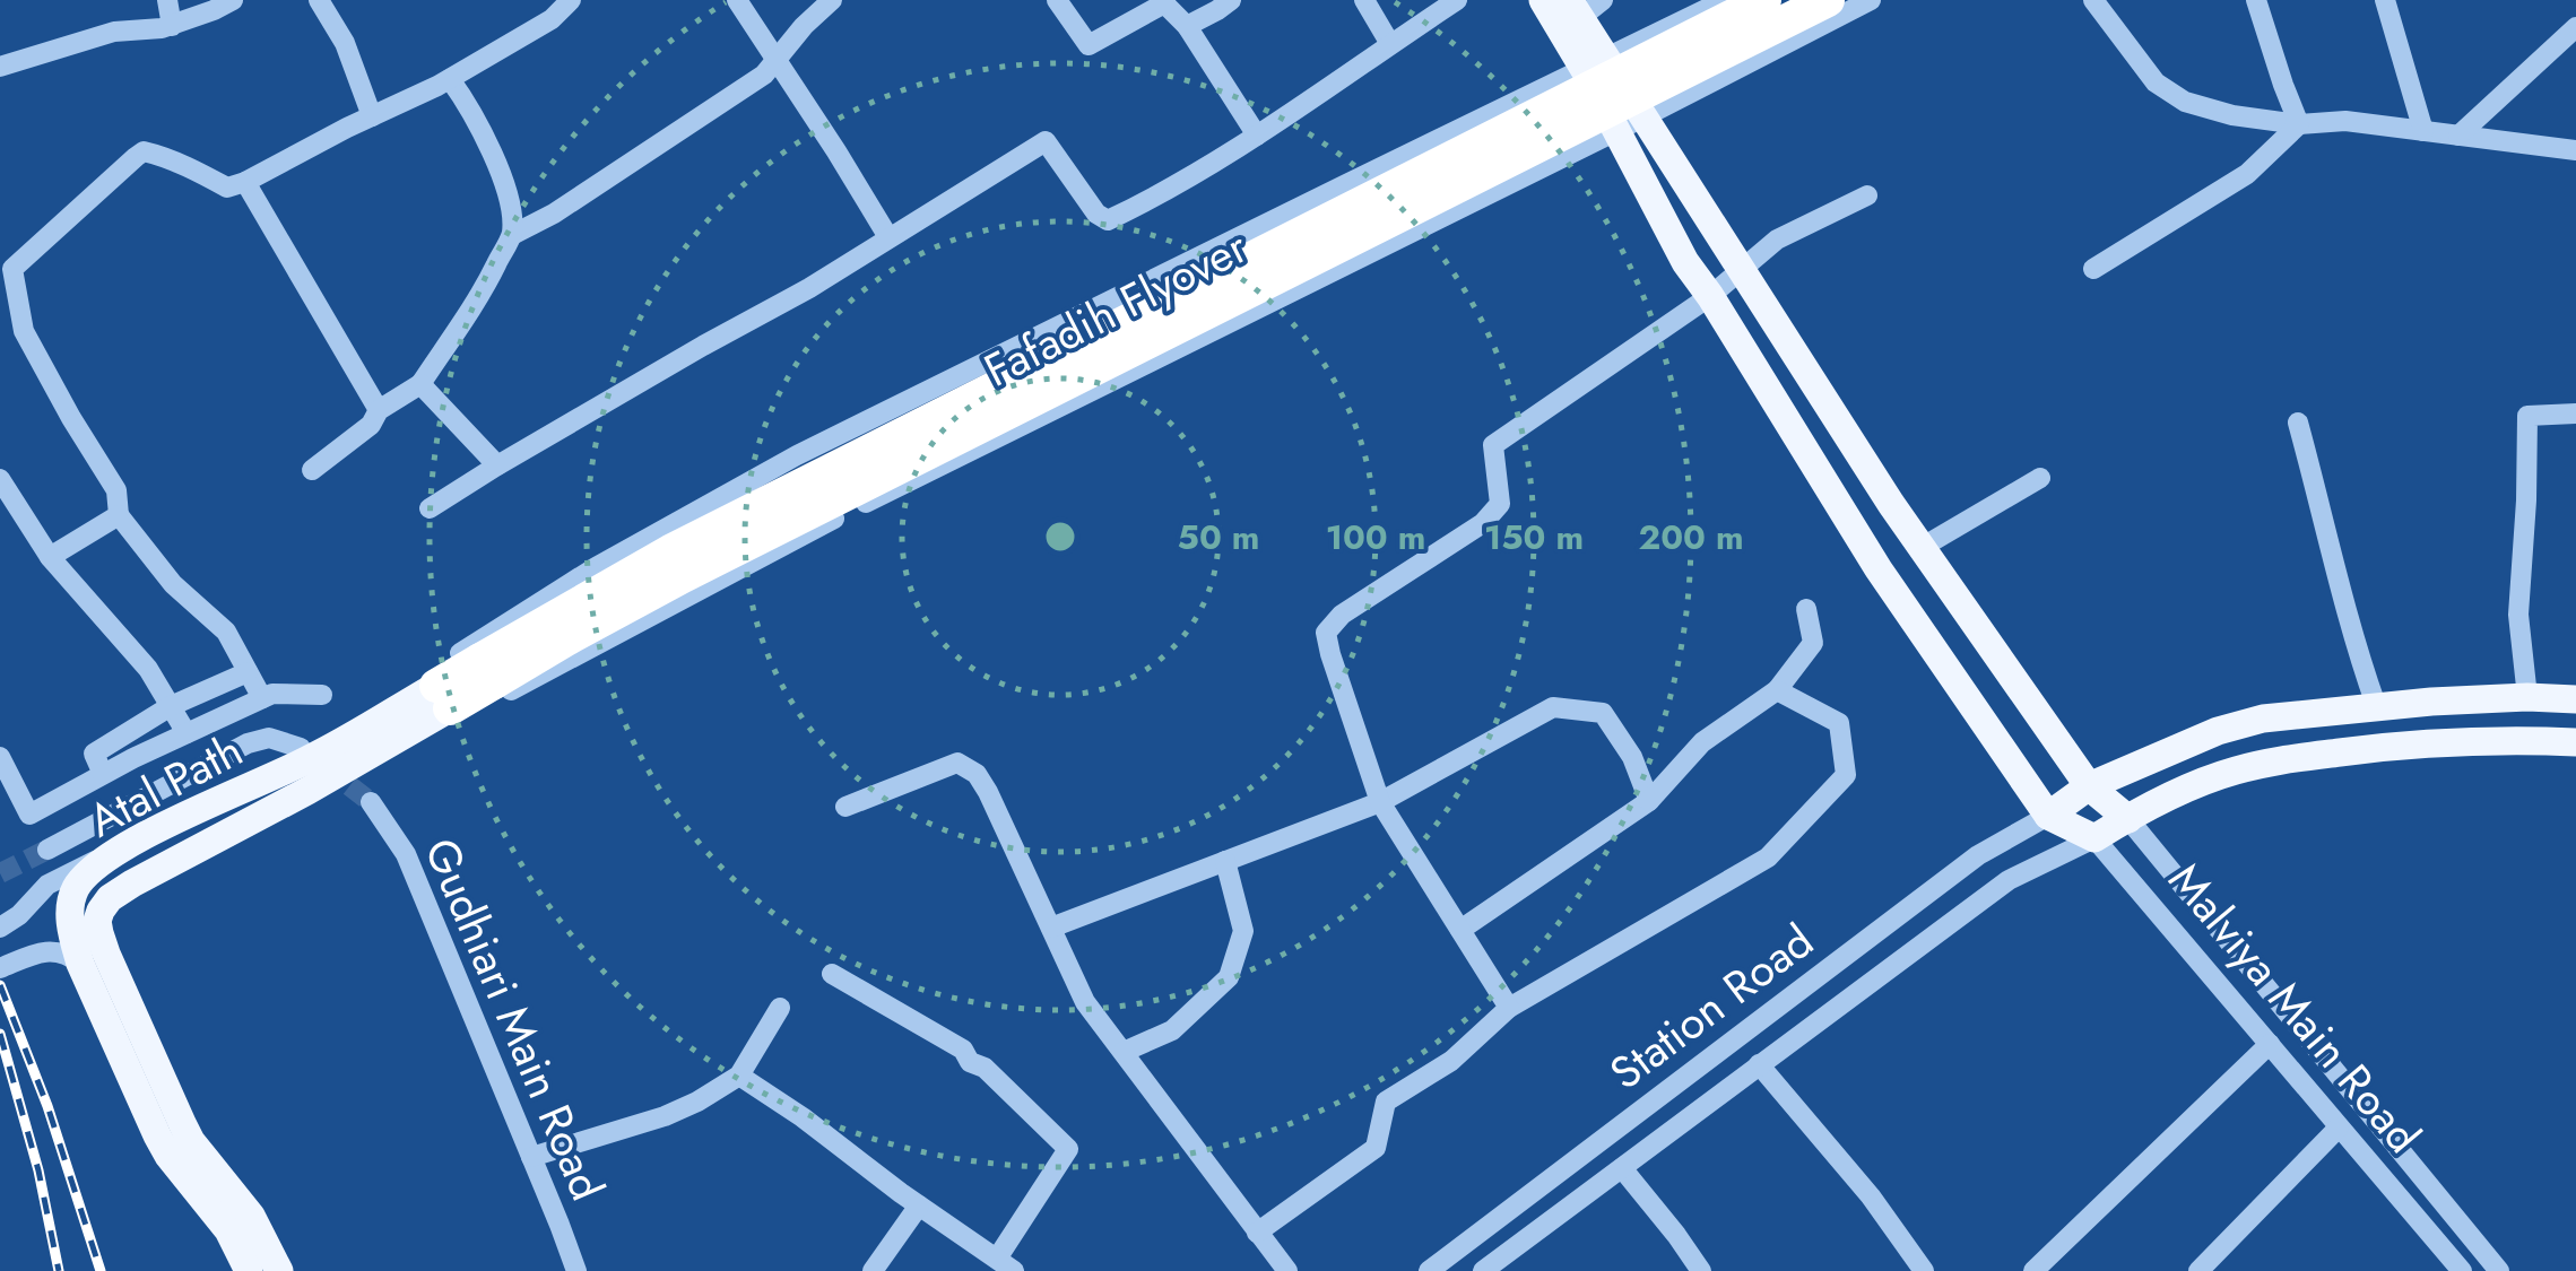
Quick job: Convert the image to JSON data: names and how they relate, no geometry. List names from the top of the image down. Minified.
{"streets":{"highway":["Fafadih Flyover"],"main road":["Atal Path","Malviya Main Road"],"street":["Station Road","Gudhiari Main Road"]},"crossings":[["Fafadih Flyover","Atal Path"],["Station Road","Malviya Main Road"]],"rings":["50 m","100 m","150 m","200 m"]}
